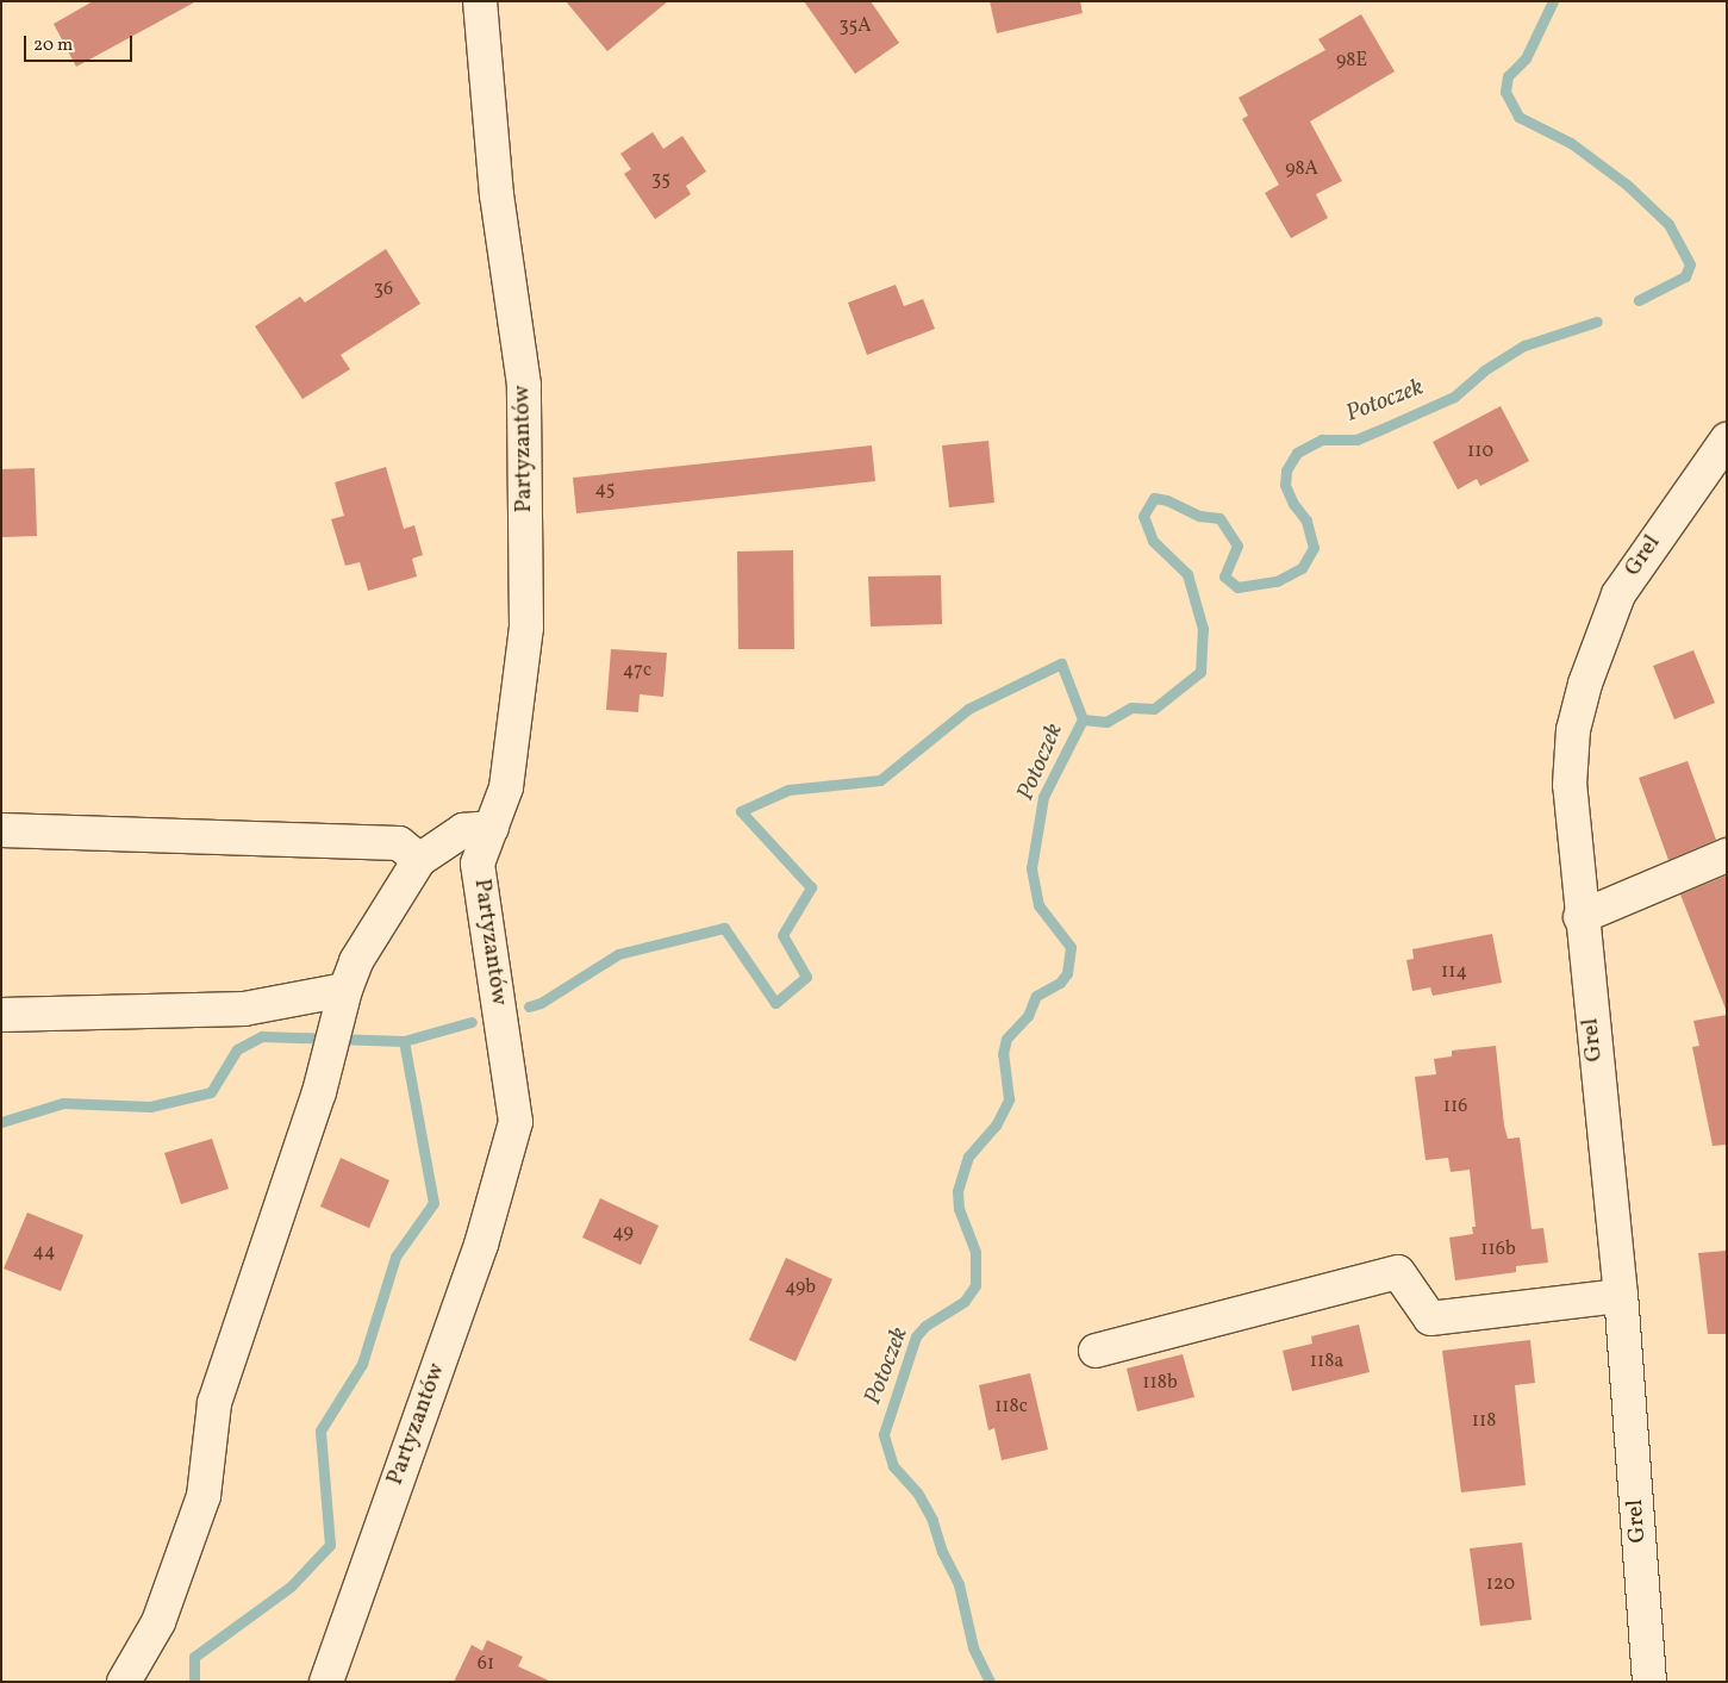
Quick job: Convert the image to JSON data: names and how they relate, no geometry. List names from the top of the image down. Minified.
{"streets":{"street":["Partyzantów","Grel"]},"water":["Potoczek"],"house_numbers":["35A","98E","98A","35","36","110","45","47c","114","116","49","116b","44","49b","118a","118b","118c","118","120","61"],"scale_bar":"20 m"}
